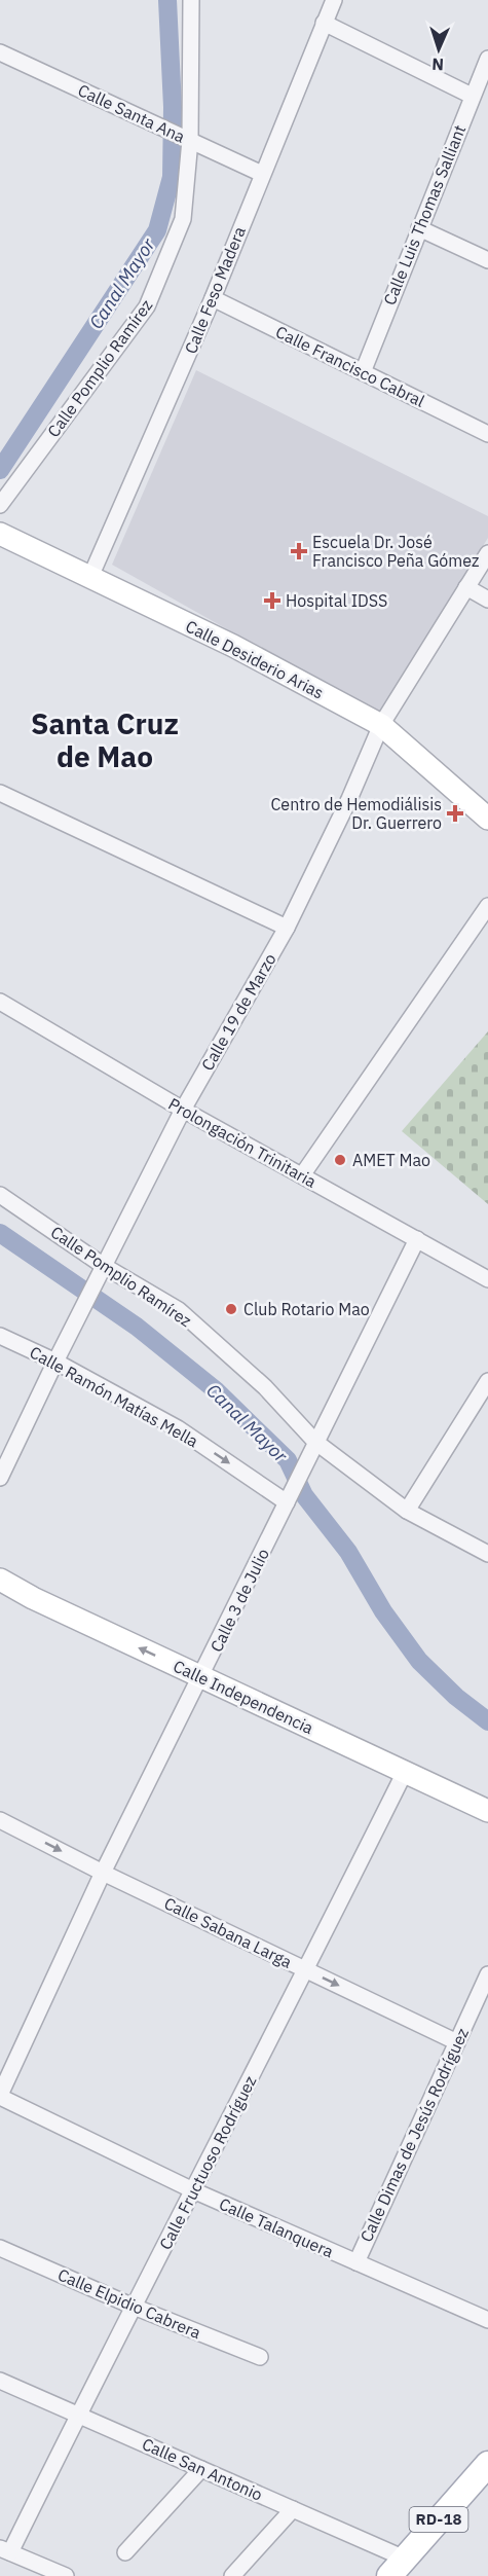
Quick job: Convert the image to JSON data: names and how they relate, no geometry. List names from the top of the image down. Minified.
{"streets":{"main road":["Calle Desiderio Arias","Calle Independencia","RD-18"],"street":["Calle Santa Ana","Calle Luis Thomas Salliant","Calle Feso Madera","Calle Francisco Cabral","Calle Pomplio Ramírez","Calle 19 de Marzo","Prolongación Trinitaria","Calle Ramón Matías Mella","Calle 3 de Julio","Calle Sabana Larga","Calle Dimas de Jesús Rodríguez","Calle Fructuoso Rodríguez","Calle Talanquera","Calle Elpidio Cabrera","Calle San Antonio"]},"crossings":[["Calle Santa Ana","Calle Feso Madera"],["Calle Santa Ana","Calle Pomplio Ramírez"],["Calle Luis Thomas Salliant","Calle Francisco Cabral"],["Calle Feso Madera","Calle Francisco Cabral"],["Calle Feso Madera","Calle Desiderio Arias"],["Calle Pomplio Ramírez","Calle 19 de Marzo"],["Calle Pomplio Ramírez","Calle 3 de Julio"],["Calle Desiderio Arias","Calle 19 de Marzo"],["Calle 19 de Marzo","Prolongación Trinitaria"],["Calle 19 de Marzo","Calle Ramón Matías Mella"],["Prolongación Trinitaria","Calle 3 de Julio"],["Calle Ramón Matías Mella","Calle 3 de Julio"],["Calle 3 de Julio","Calle Independencia"],["Calle 3 de Julio","Calle Sabana Larga"],["Calle 3 de Julio","Calle Talanquera"],["Calle Independencia","Calle Fructuoso Rodríguez"],["Calle Sabana Larga","Calle Dimas de Jesús Rodríguez"],["Calle Sabana Larga","Calle Fructuoso Rodríguez"],["Calle Dimas de Jesús Rodríguez","Calle Talanquera"],["Calle Fructuoso Rodríguez","Calle Talanquera"],["Calle Fructuoso Rodríguez","Calle Elpidio Cabrera"],["Calle Fructuoso Rodríguez","Calle San Antonio"],["Calle San Antonio","RD-18"]],"one_way":["Calle Ramón Matías Mella","Calle Independencia","Calle Sabana Larga"],"districts":["Santa Cruz de Mao"],"water":["Canal Mayor"],"places":{"health":["Escuela Dr. José Francisco Peña Gómez","Hospital IDSS","Centro de Hemodiálisis Dr. Guerrero"],"other":["AMET Mao","Club Rotario Mao"]},"north":"bottom"}
